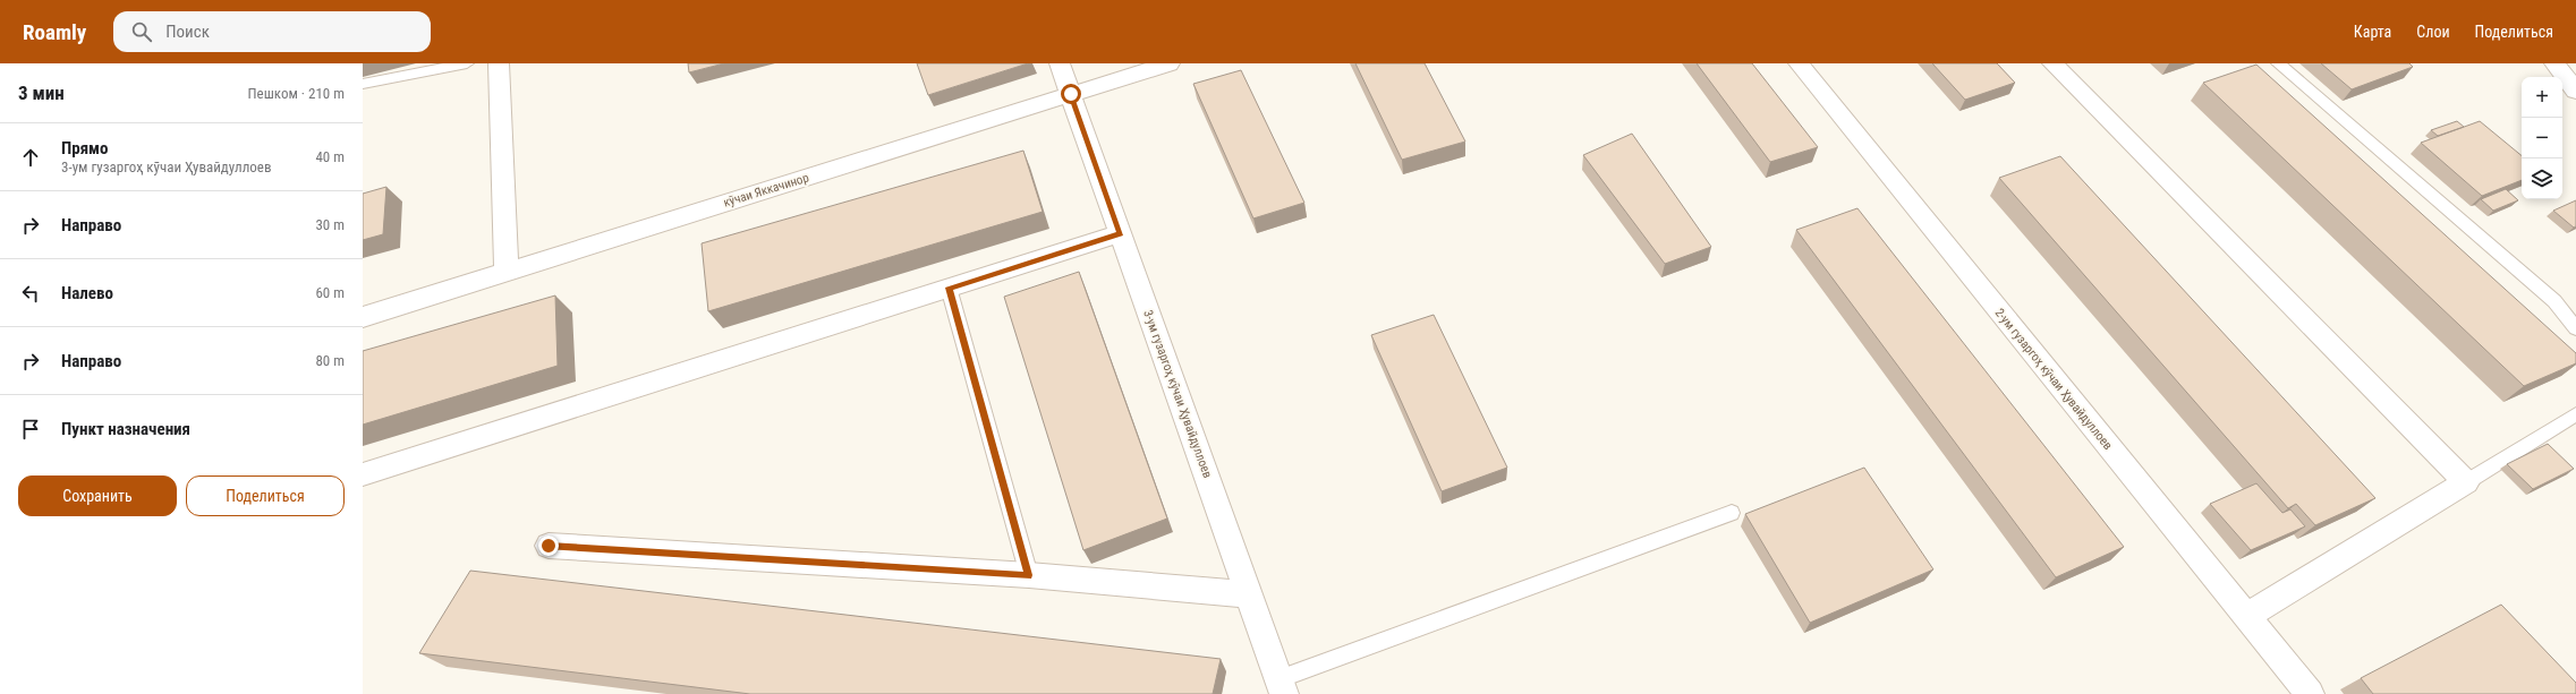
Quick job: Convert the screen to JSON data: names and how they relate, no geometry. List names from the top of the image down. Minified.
{"streets":{"street":["кӯчаи Яккачинор","2-ум гузаргоҳ кӯчаи Ҳувайдуллоев","3-ум гузаргоҳ кӯчаи Ҳувайдуллоев"]},"crossings":[["кӯчаи Яккачинор","3-ум гузаргоҳ кӯчаи Ҳувайдуллоев"]],"page":{"header":"Roamly","search":"Поиск","nav":["Карта","Слои","Поделиться"],"heading":["3 мин","Пешком · 210 m"],"map_buttons":["+","−"],"list":[["Прямо","3-ум гузаргоҳ кӯчаи Ҳувайдуллоев","40 m"],["Направо","30 m"],["Налево","60 m"],["Направо","80 m"],"Пункт назначения"],"buttons":["Сохранить","Поделиться"]}}
